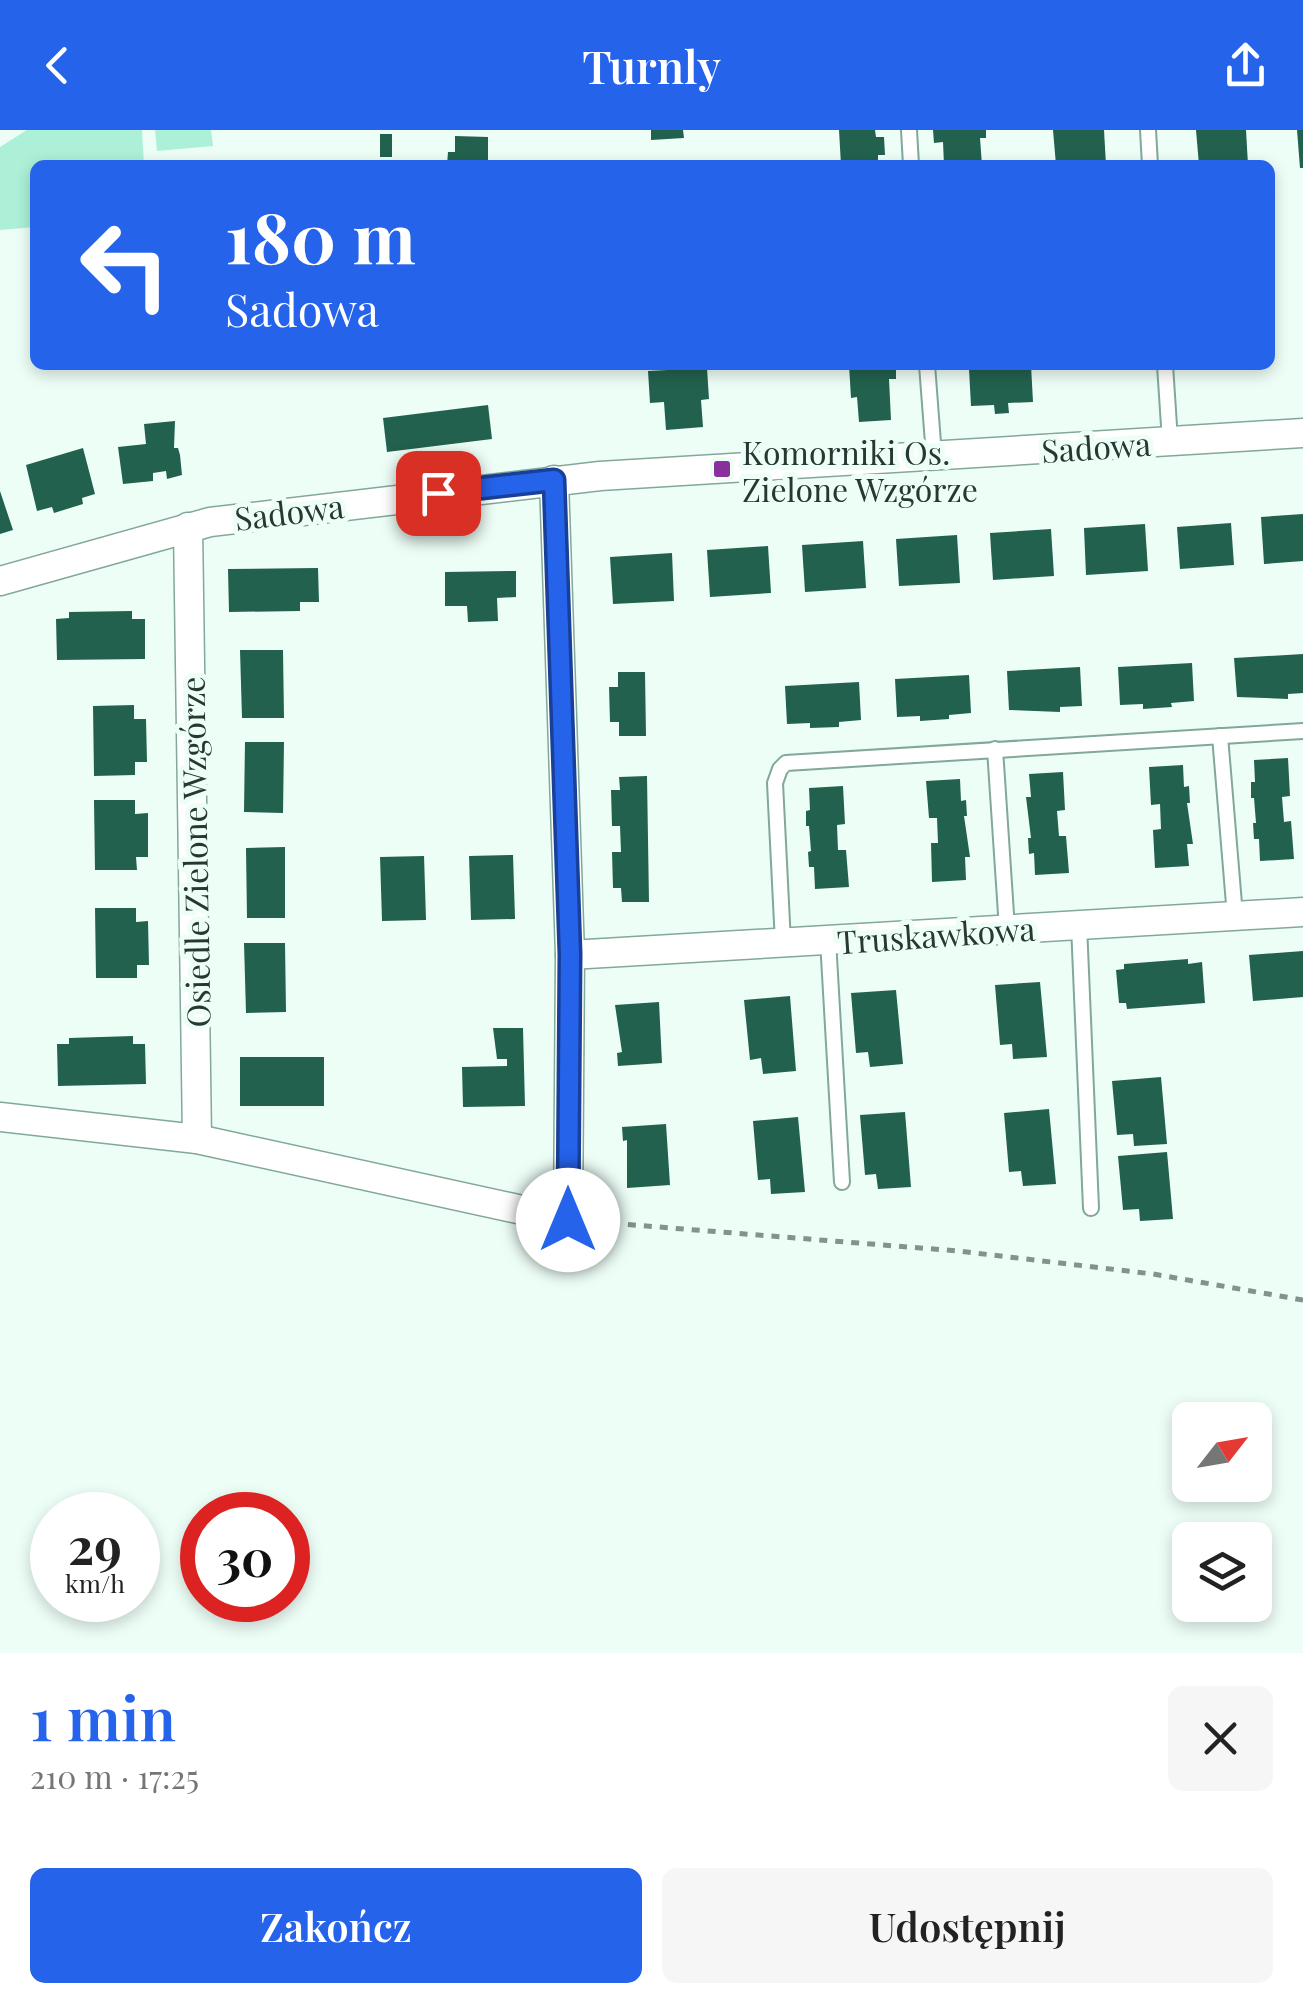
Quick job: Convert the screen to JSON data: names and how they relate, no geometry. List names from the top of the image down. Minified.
{"streets":{"street":["Sadowa","Osiedle Zielone Wzgórze","Truskawkowa"]},"crossings":[["Sadowa","Osiedle Zielone Wzgórze"]],"places":{"transit":["Komorniki Os. Zielone Wzgórze"]},"north":"top right","page":{"header":"Turnly","turn":["180 m","Sadowa"],"speed":"29 km/h","limit":"30","heading":["1 min","210 m · 17:25"],"buttons":["Zakończ","Udostępnij"]}}
